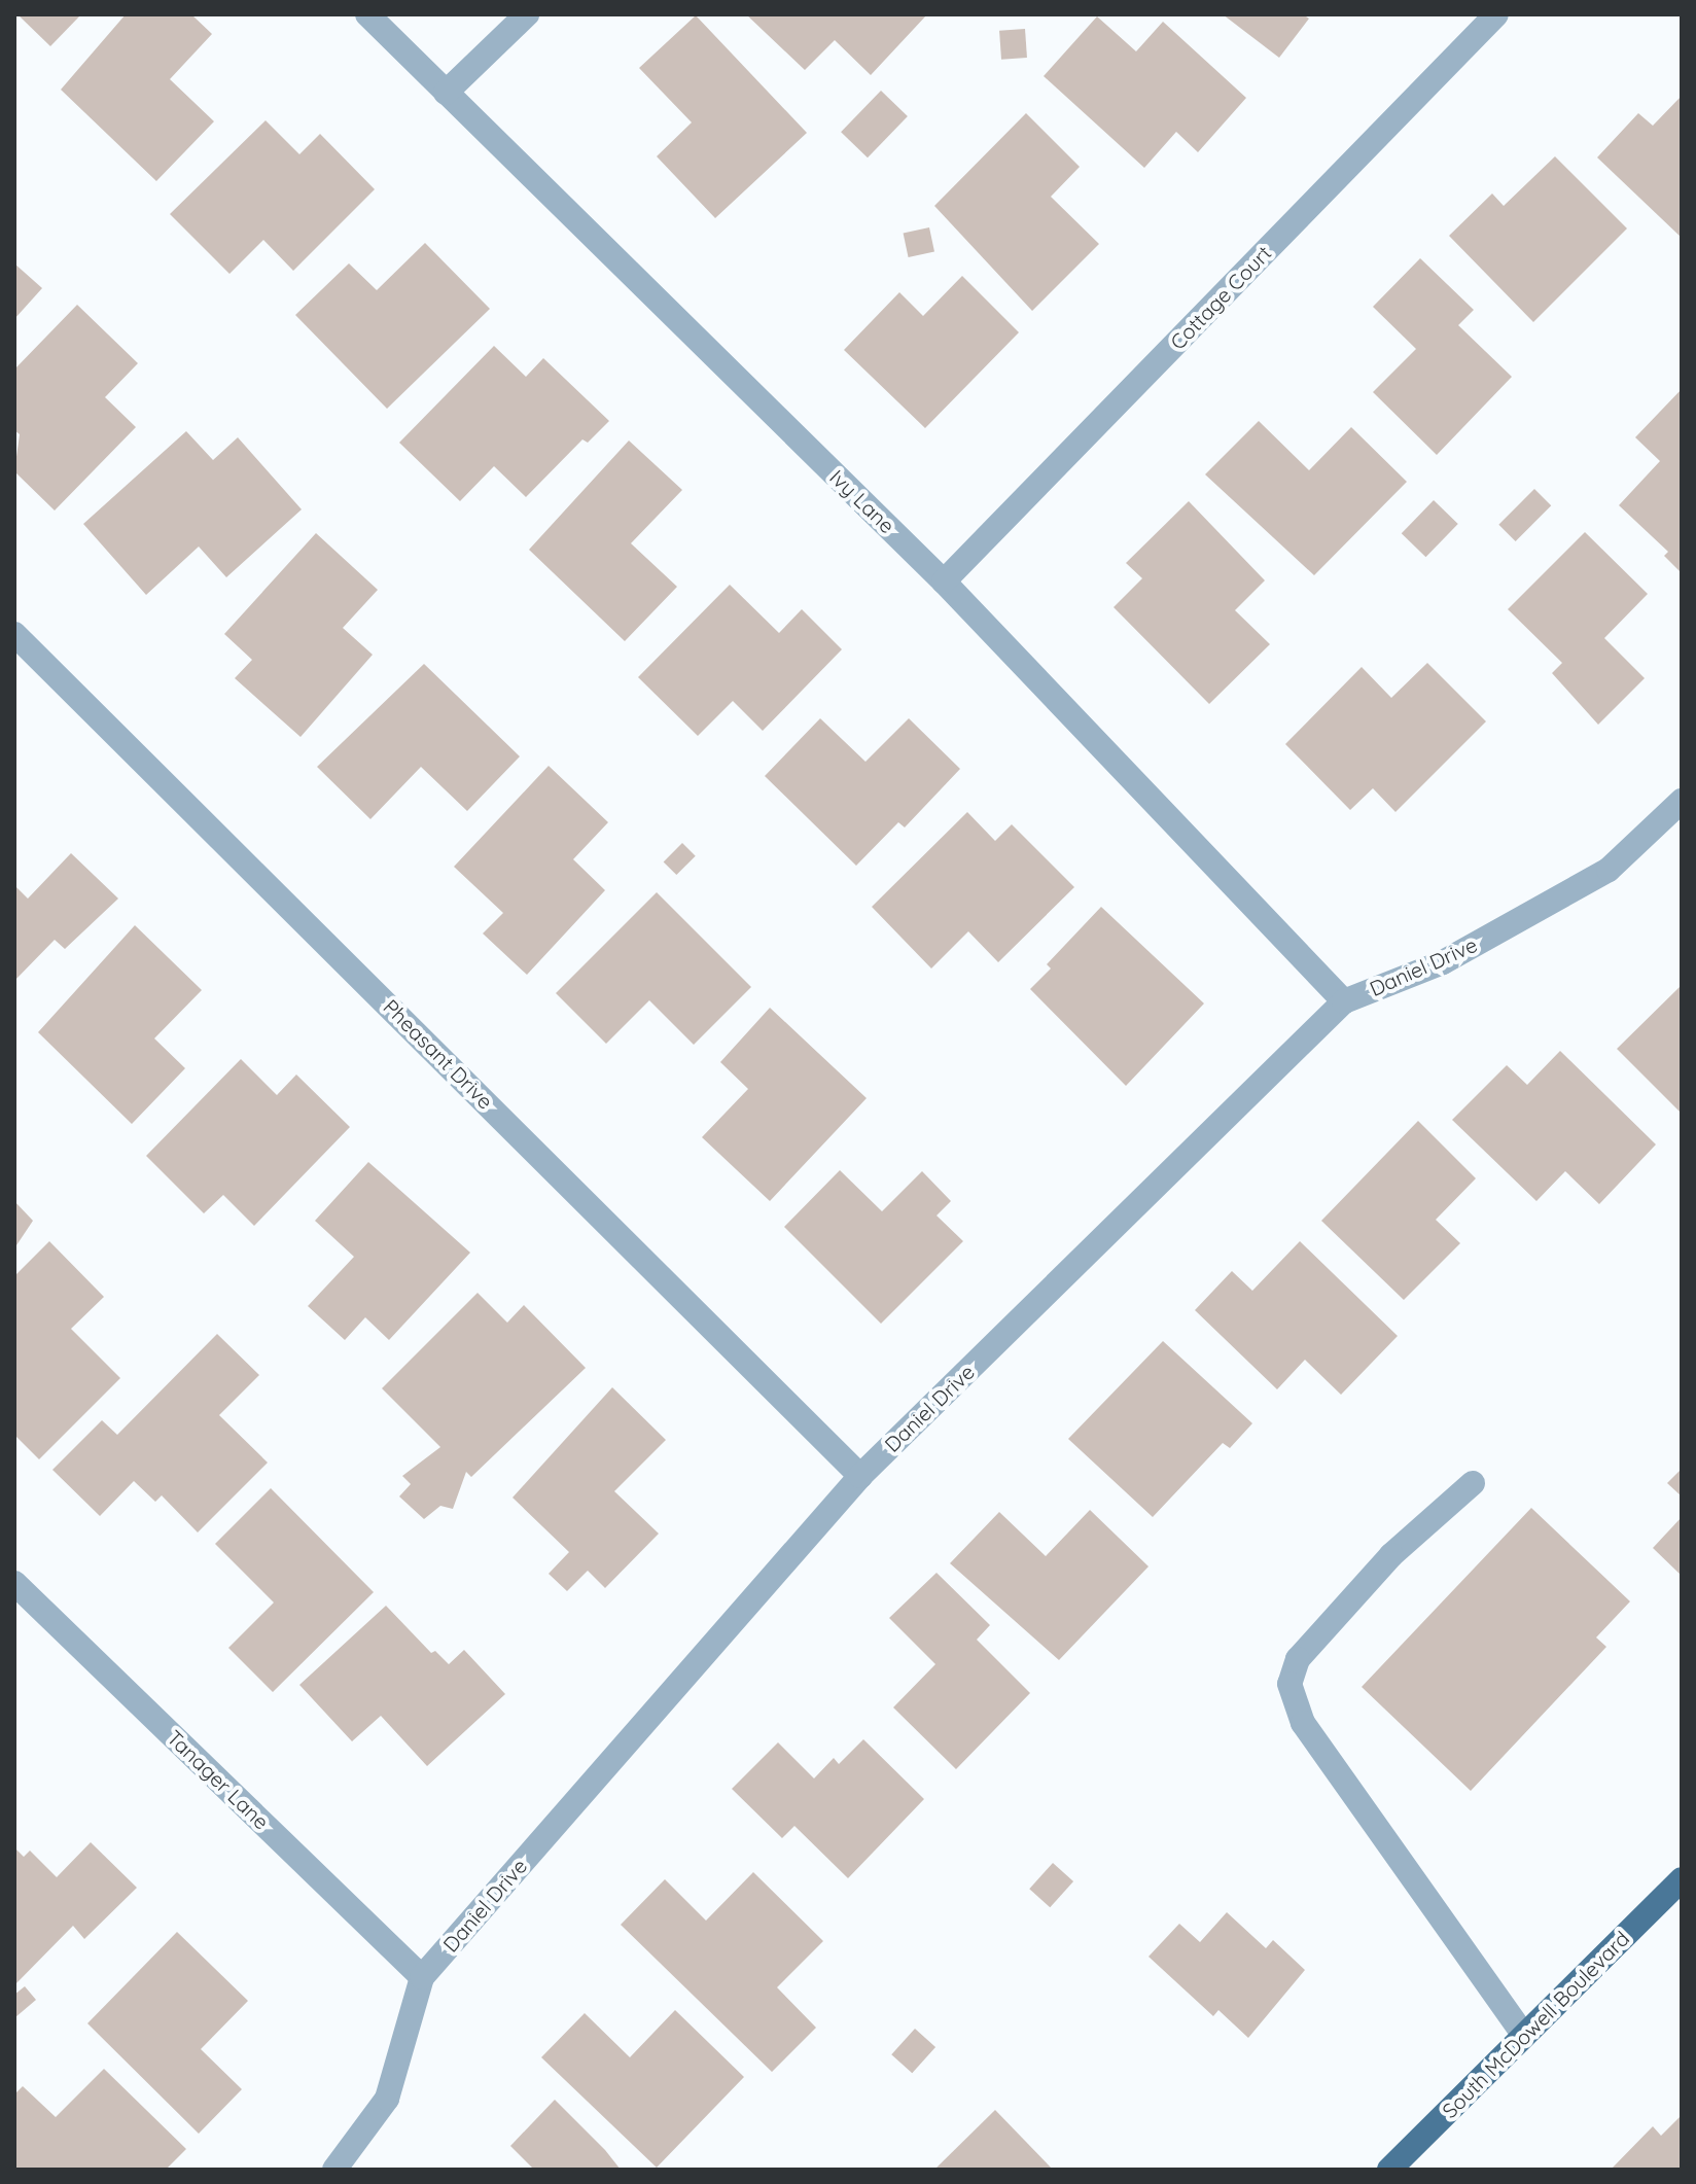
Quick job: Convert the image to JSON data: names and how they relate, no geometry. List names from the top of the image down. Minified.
{"streets":{"main road":["South McDowell Boulevard"],"street":["Cottage Court","Ivy Lane","Daniel Drive","Pheasant Drive","Tanager Lane"]},"crossings":[["Cottage Court","Ivy Lane"],["Ivy Lane","Daniel Drive"],["Daniel Drive","Pheasant Drive"],["Daniel Drive","Tanager Lane"]]}
